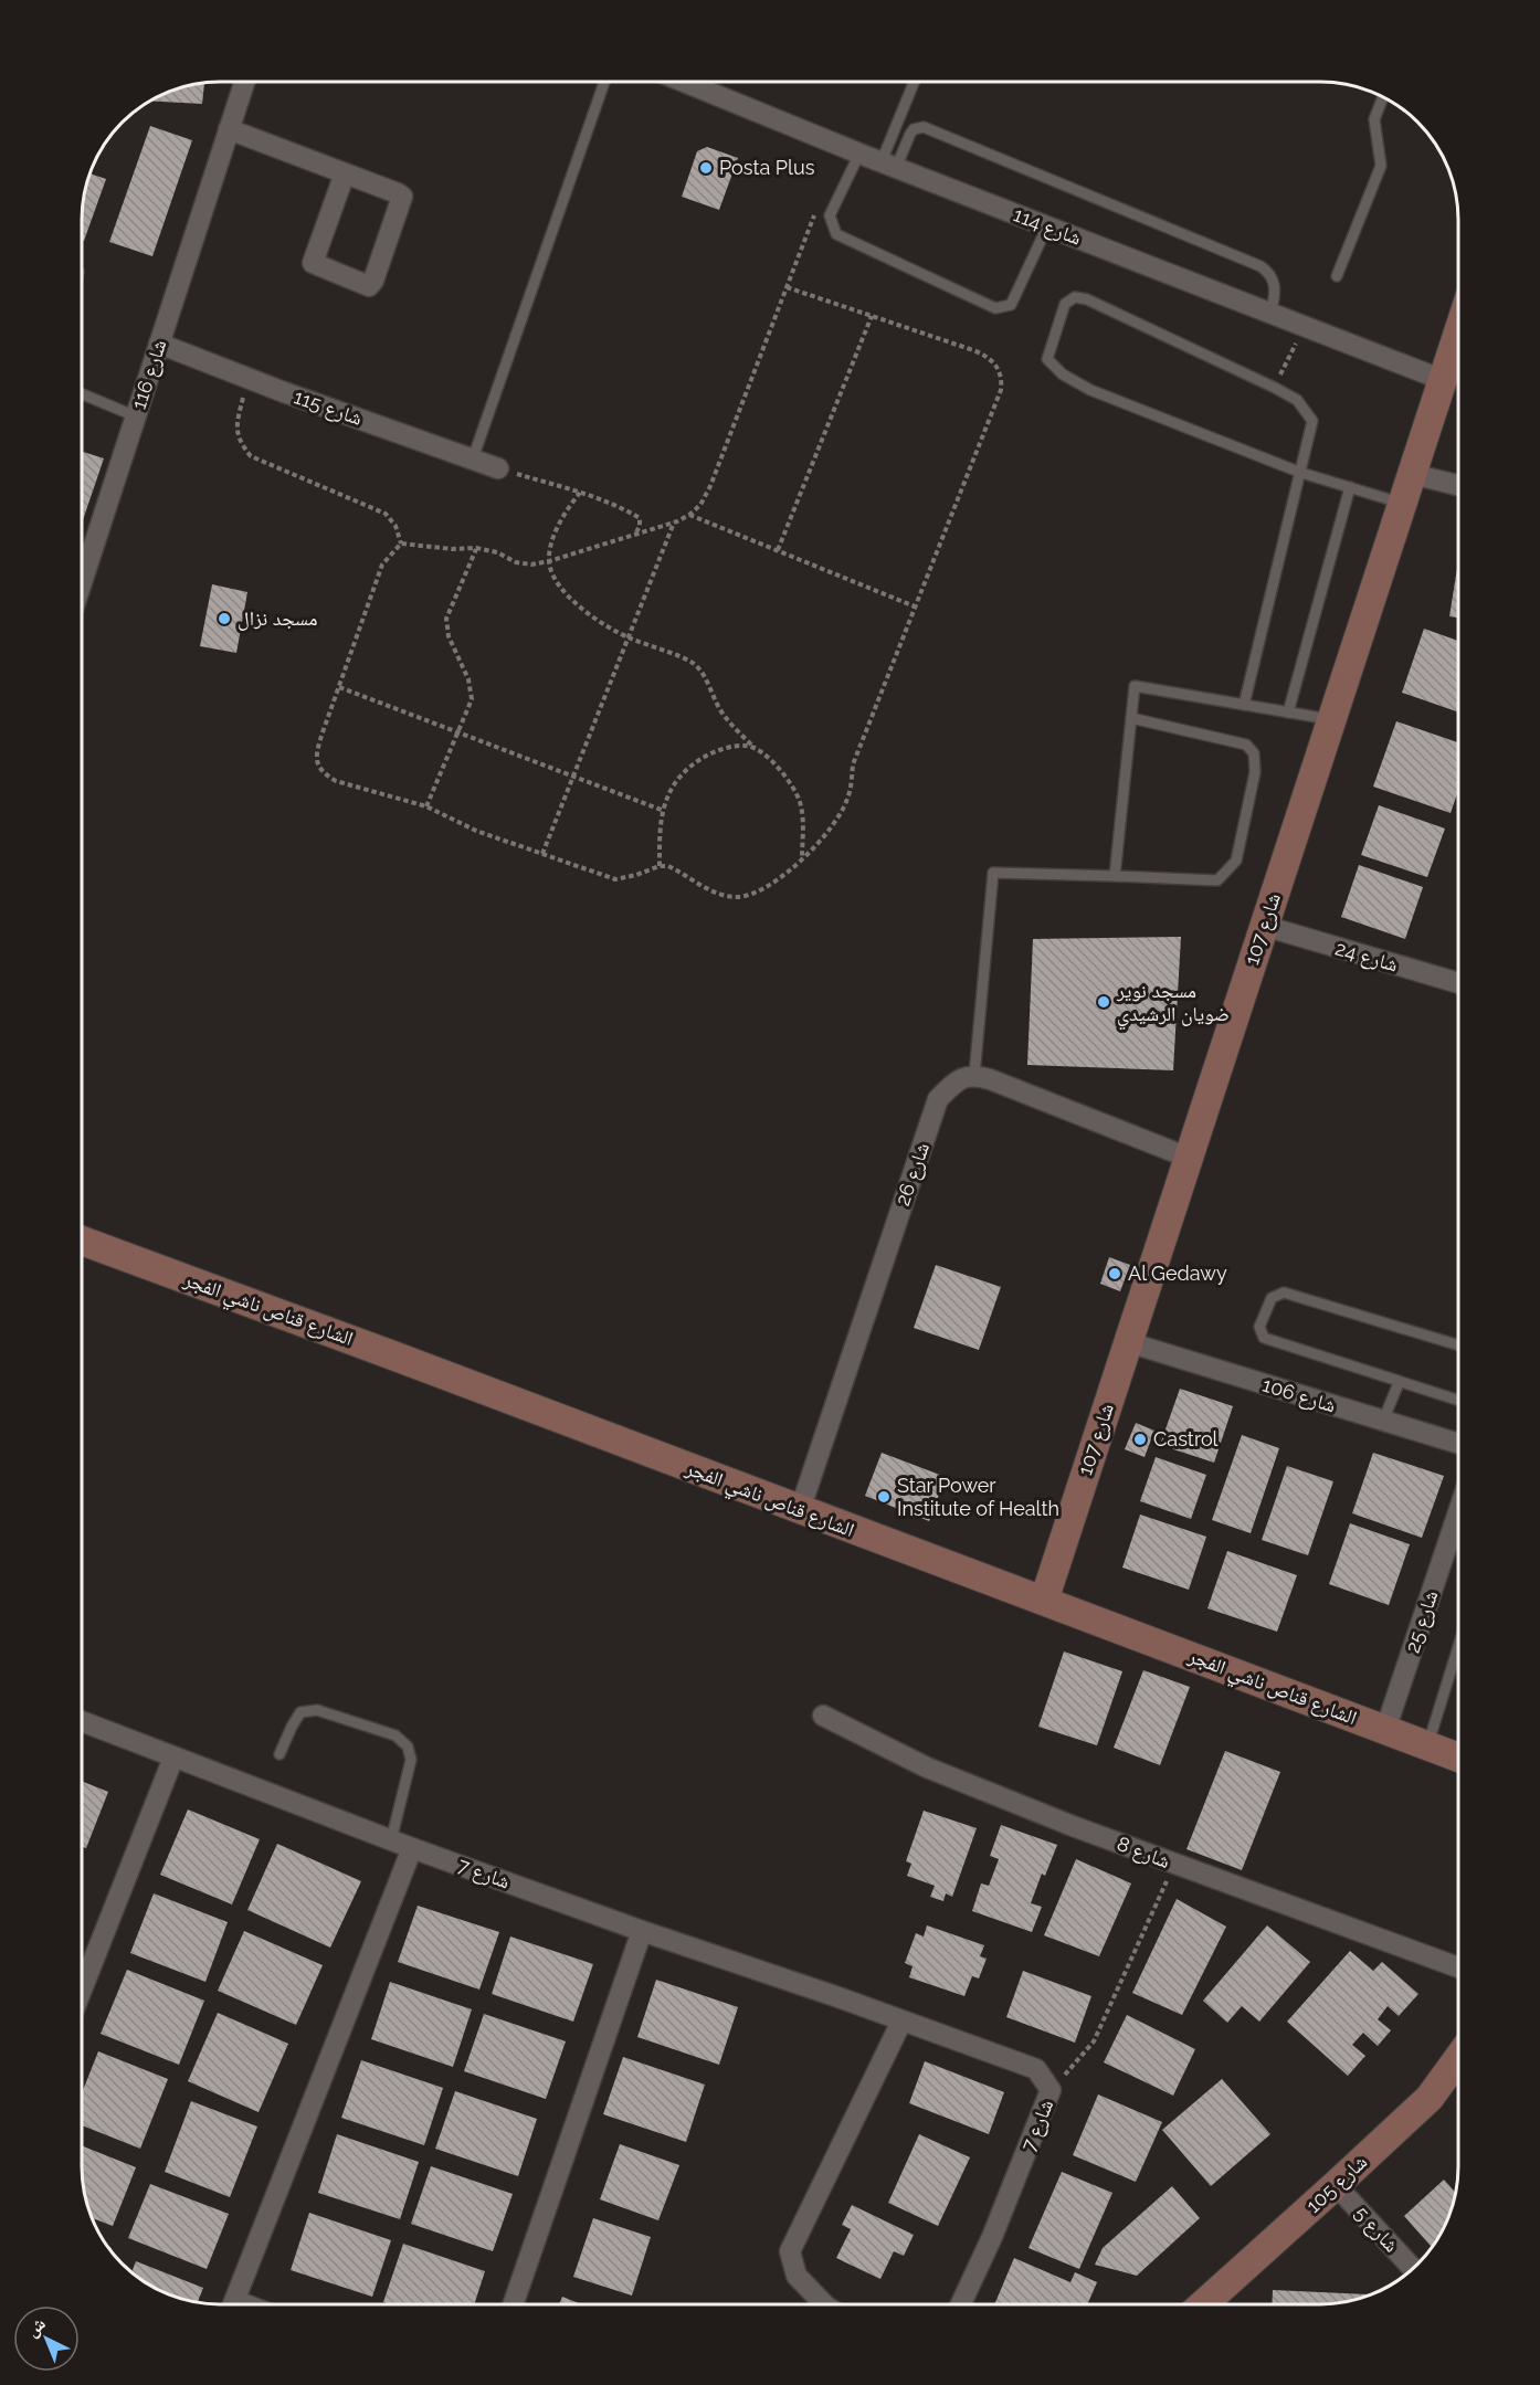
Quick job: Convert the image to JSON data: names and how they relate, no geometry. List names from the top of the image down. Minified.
{"streets":{"street":["شارع 114","شارع 116","شارع 115","شارع 107","شارع 24","شارع 26","الشارع قناص ناشي الفجر","شارع 106","شارع 25","شارع 8","شارع 7","شارع 105","شارع 5"]},"crossings":[["شارع 114","شارع 107"],["شارع 116","شارع 115"],["شارع 107","شارع 24"],["شارع 107","الشارع قناص ناشي الفجر"],["شارع 107","شارع 106"],["شارع 26","الشارع قناص ناشي الفجر"],["الشارع قناص ناشي الفجر","شارع 25"],["شارع 105","شارع 5"]],"places":["Posta Plus","مسجد نزال","مسجد نوير ضويان الرشيدي","Al Gedawy","Castrol","Star Power Institute of Health"],"north":"top left"}
